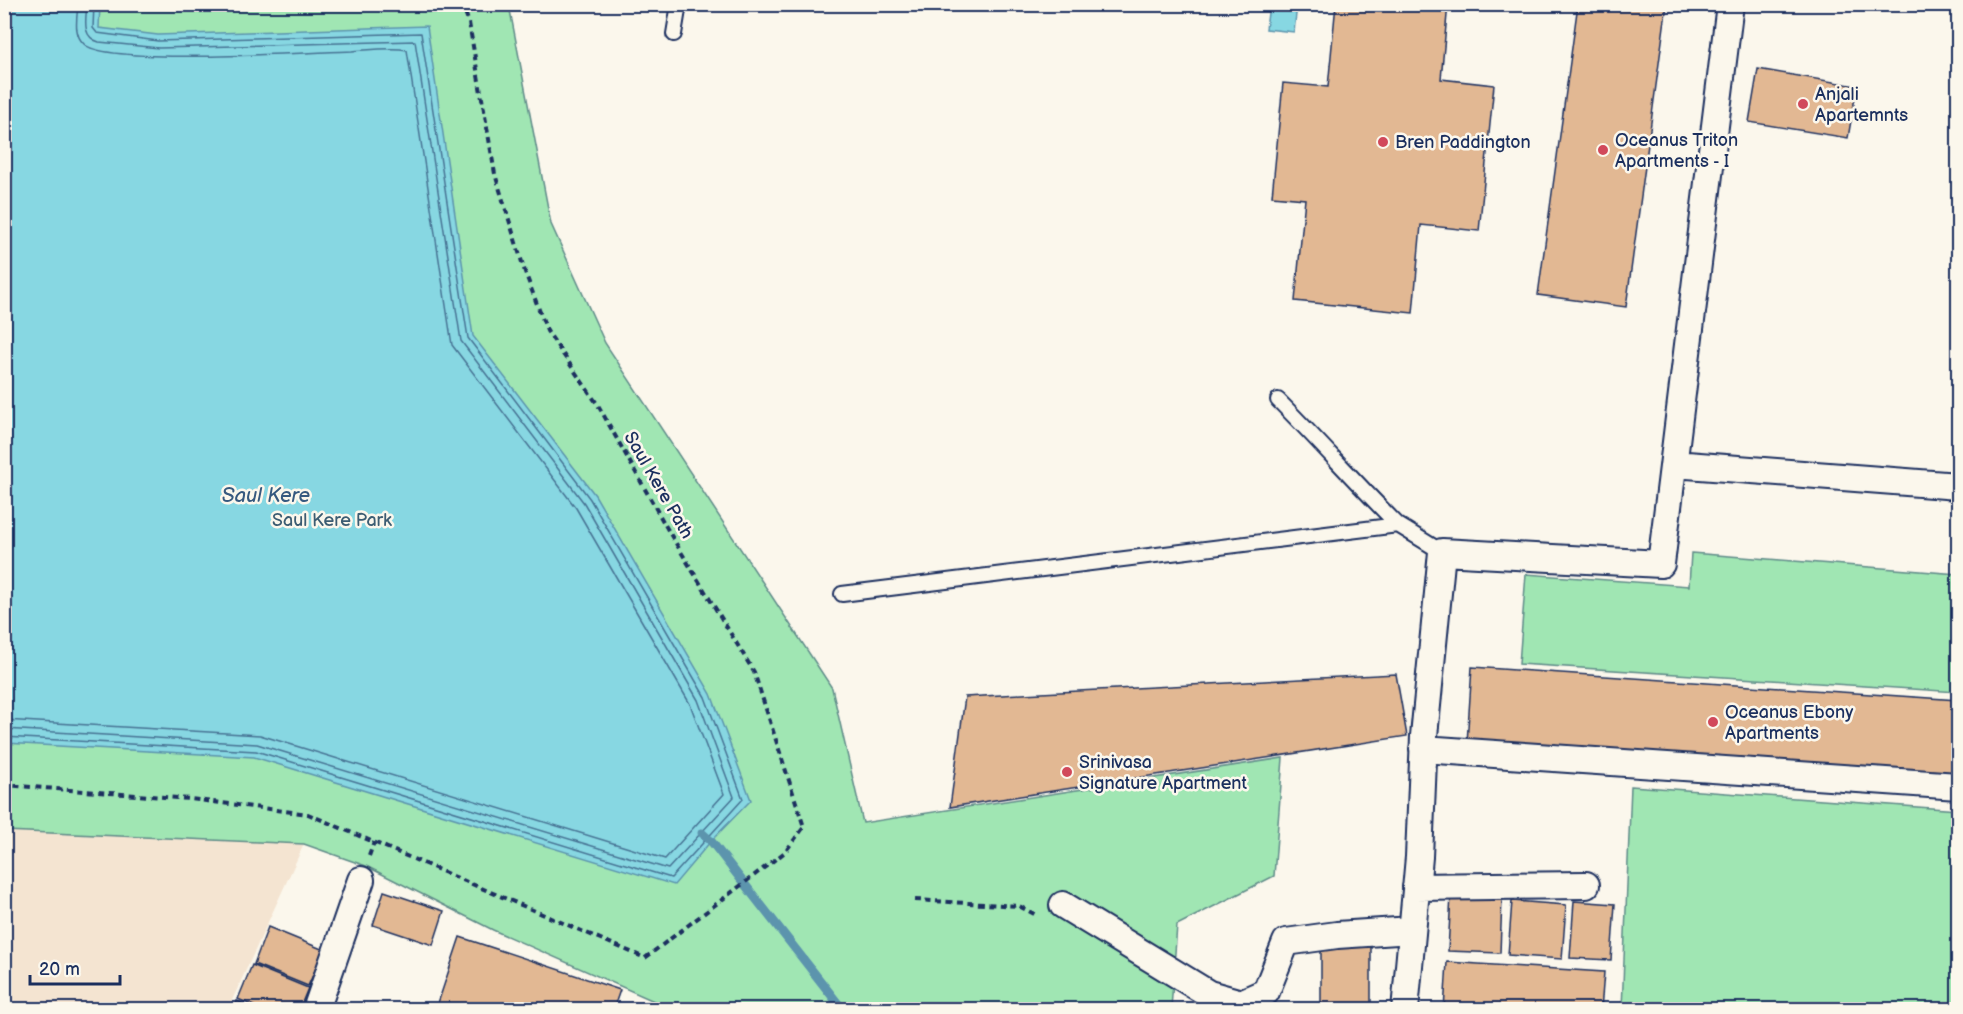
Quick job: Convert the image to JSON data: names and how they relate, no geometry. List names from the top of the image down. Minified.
{"streets":{"path":["Saul Kere Path"]},"water":["Saul Kere"],"parks":["Saul Kere Park"],"places":["Anjali Apartemnts","Bren Paddington","Oceanus Triton Apartments - I","Oceanus Ebony Apartments","Srinivasa Signature Apartment"],"scale_bar":"20 m"}
